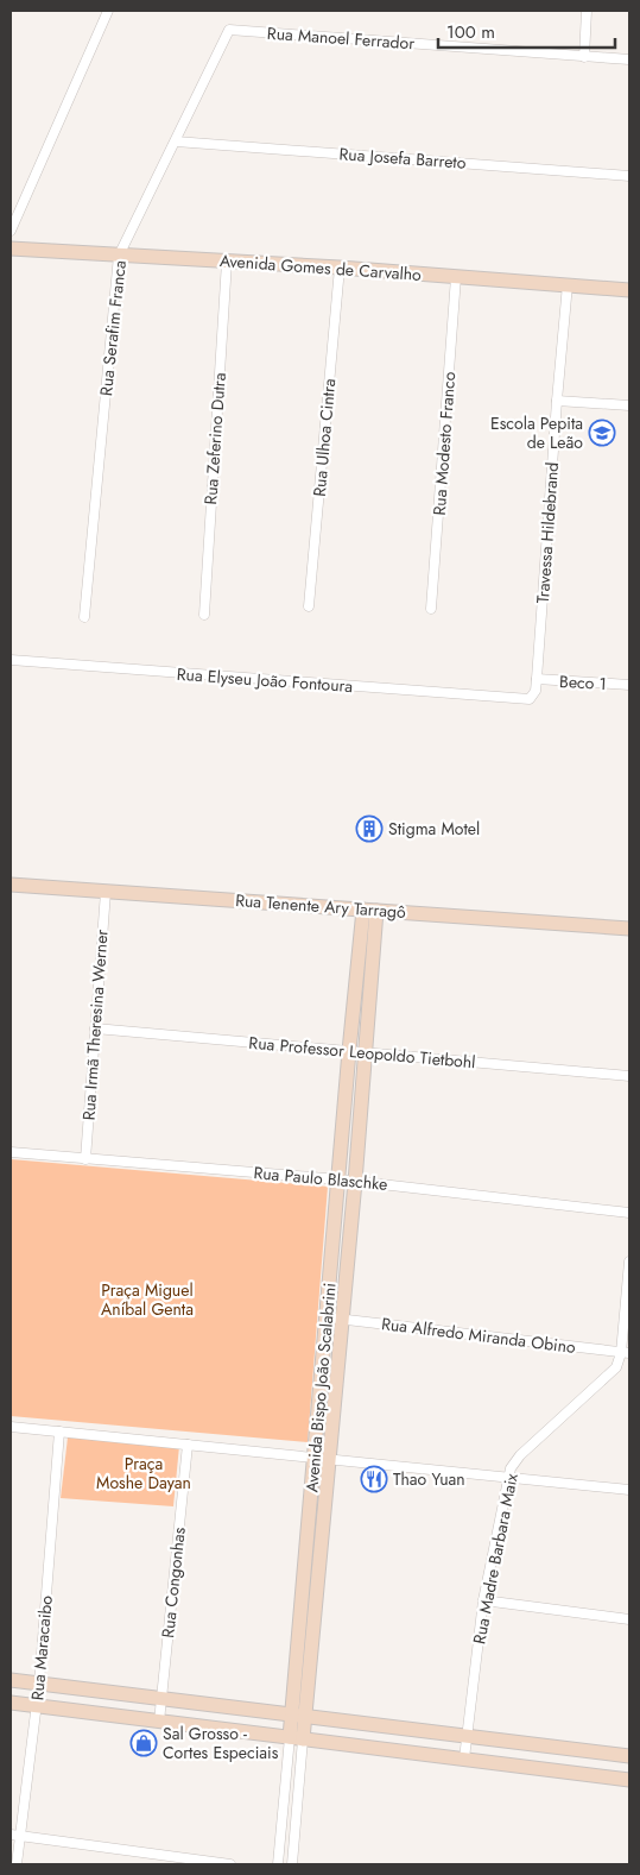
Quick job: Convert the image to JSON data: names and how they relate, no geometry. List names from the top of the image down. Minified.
{"streets":{"street":["Rua Manoel Ferrador","Rua Josefa Barreto","Avenida Gomes de Carvalho","Rua Serafim Franca","Rua Ulhoa Cintra","Rua Zeferino Dutra","Rua Modesto Franco","Travessa Hildebrand","Rua Elyseu João Fontoura","Beco 1","Rua Tenente Ary Tarragô","Rua Irmã Theresina Werner","Rua Professor Leopoldo Tietbohl","Rua Paulo Blaschke","Rua Alfredo Miranda Obino","Avenida Bispo João Scalabrini","Rua Madre Barbara Maix","Rua Congonhas","Rua Maracaibo"]},"crossings":[["Rua Manoel Ferrador","Rua Serafim Franca"],["Rua Josefa Barreto","Rua Serafim Franca"],["Avenida Gomes de Carvalho","Rua Serafim Franca"],["Avenida Gomes de Carvalho","Rua Ulhoa Cintra"],["Avenida Gomes de Carvalho","Rua Zeferino Dutra"],["Avenida Gomes de Carvalho","Rua Modesto Franco"],["Avenida Gomes de Carvalho","Travessa Hildebrand"],["Travessa Hildebrand","Rua Elyseu João Fontoura"],["Travessa Hildebrand","Beco 1"],["Rua Elyseu João Fontoura","Beco 1"],["Rua Tenente Ary Tarragô","Rua Irmã Theresina Werner"],["Rua Tenente Ary Tarragô","Avenida Bispo João Scalabrini"],["Rua Irmã Theresina Werner","Rua Professor Leopoldo Tietbohl"],["Rua Irmã Theresina Werner","Rua Paulo Blaschke"],["Rua Professor Leopoldo Tietbohl","Avenida Bispo João Scalabrini"],["Rua Paulo Blaschke","Avenida Bispo João Scalabrini"],["Rua Alfredo Miranda Obino","Avenida Bispo João Scalabrini"],["Rua Alfredo Miranda Obino","Rua Madre Barbara Maix"]],"parks":["Praça Miguel Aníbal Genta","Praça Moshe Dayan"],"places":{"school or university":["Escola Pepita de Leão"],"building":["Stigma Motel"],"restaurant":["Thao Yuan"],"shop":["Sal Grosso - Cortes Especiais"]},"scale_bar":"100 m"}
